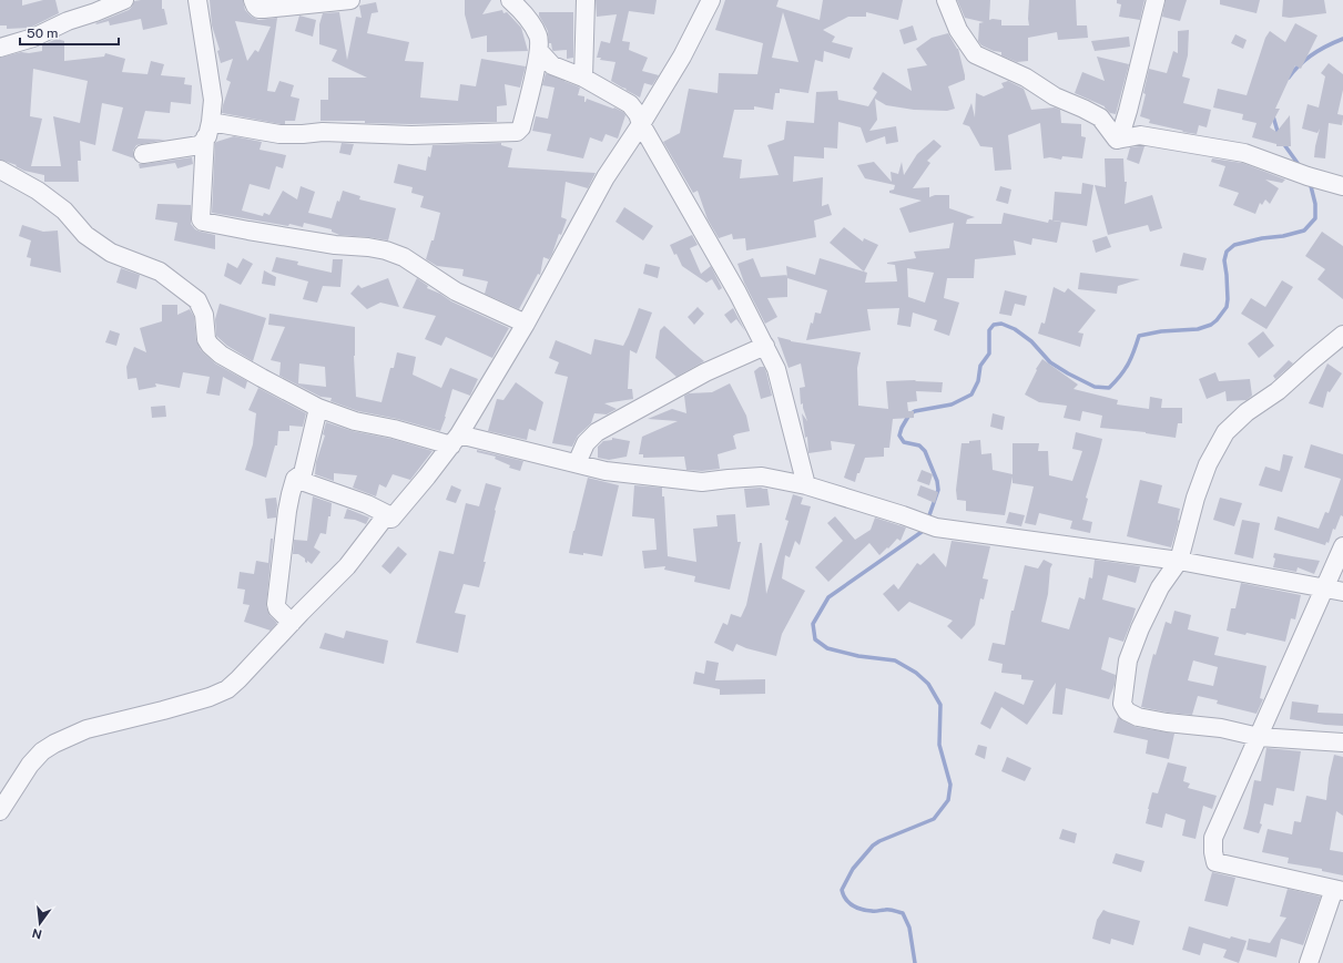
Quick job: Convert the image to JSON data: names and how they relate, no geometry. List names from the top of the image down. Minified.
{"scale_bar":"50 m","north":"bottom"}
